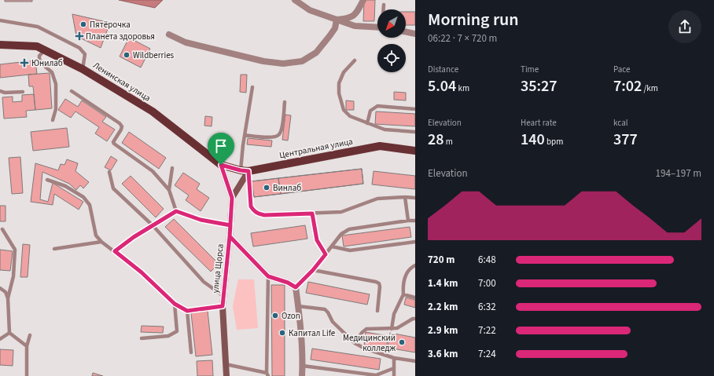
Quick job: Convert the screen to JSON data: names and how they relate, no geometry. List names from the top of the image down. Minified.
{"streets":{"main road":["Ленинская улица","Центральная улица"],"street":["улица Щорса"]},"crossings":[["Ленинская улица","Центральная улица"],["Ленинская улица","улица Щорса"],["Центральная улица","улица Щорса"]],"places":{"other":["Пятёрочка","Wildberries","Винлаб","Ozon","Капитал Life","Медицинский колледж"],"health":["Планета здоровья","Юнилаб"]},"north":"bottom left","page":{"heading":["Morning run","06:22 · 7 × 720 m"],"stats":[["Distance","5.04 km"],["Time","35:27"],["Pace","7:02 /km"],["Elevation","28 m"],["Heart rate","140 bpm"],["kcal","377"]],"chart":["Elevation","194–197 m"],"list":[{"name":"720 m","note":"6:48"},{"name":"1.4 km","note":"7:00"},{"name":"2.2 km","note":"6:32"},{"name":"2.9 km","note":"7:22"},{"name":"3.6 km","note":"7:24"}]}}
